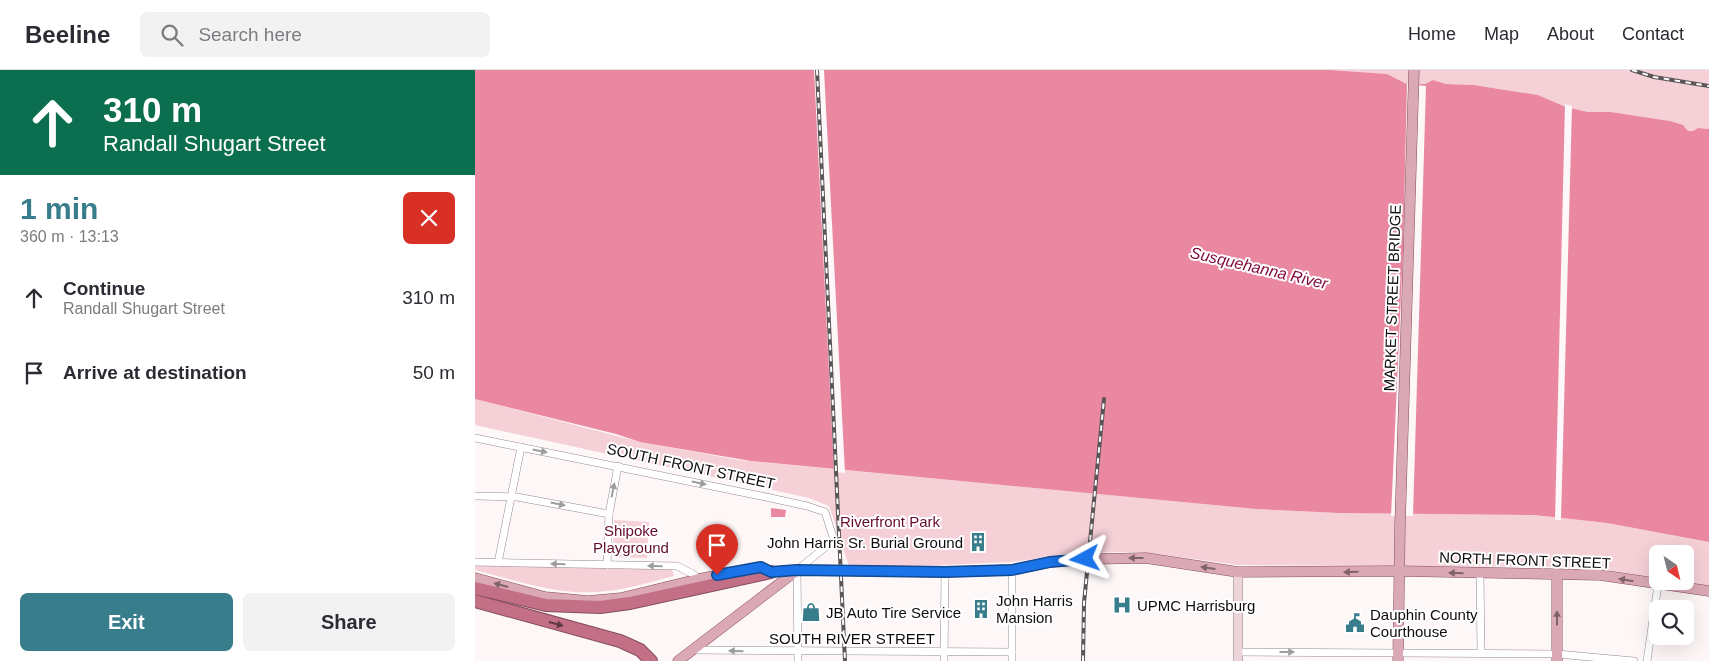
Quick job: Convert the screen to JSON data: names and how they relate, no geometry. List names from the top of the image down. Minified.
{"streets":{"main road":["MARKET STREET BRIDGE","NORTH FRONT STREET"],"street":["SOUTH FRONT STREET","SOUTH RIVER STREET"]},"crossings":[["MARKET STREET BRIDGE","NORTH FRONT STREET"]],"one_way":["NORTH FRONT STREET"],"water":["Susquehanna River"],"parks":["Riverfront Park","Shipoke Playground"],"places":{"building":["John Harris Sr. Burial Ground","John Harris Mansion"],"hospital":["UPMC Harrisburg"],"shop":["JB Auto Tire Service"],"public building":["Dauphin County Courthouse"]},"north":"bottom right","page":{"header":"Beeline","search":"Search here","nav":["Home","Map","About","Contact"],"turn":["310 m","Randall Shugart Street"],"heading":["1 min","360 m · 13:13"],"list":[{"name":"Continue","note":"Randall Shugart Street","value":"310 m"},{"name":"Arrive at destination","value":"50 m"}],"buttons":["Exit","Share"]}}
